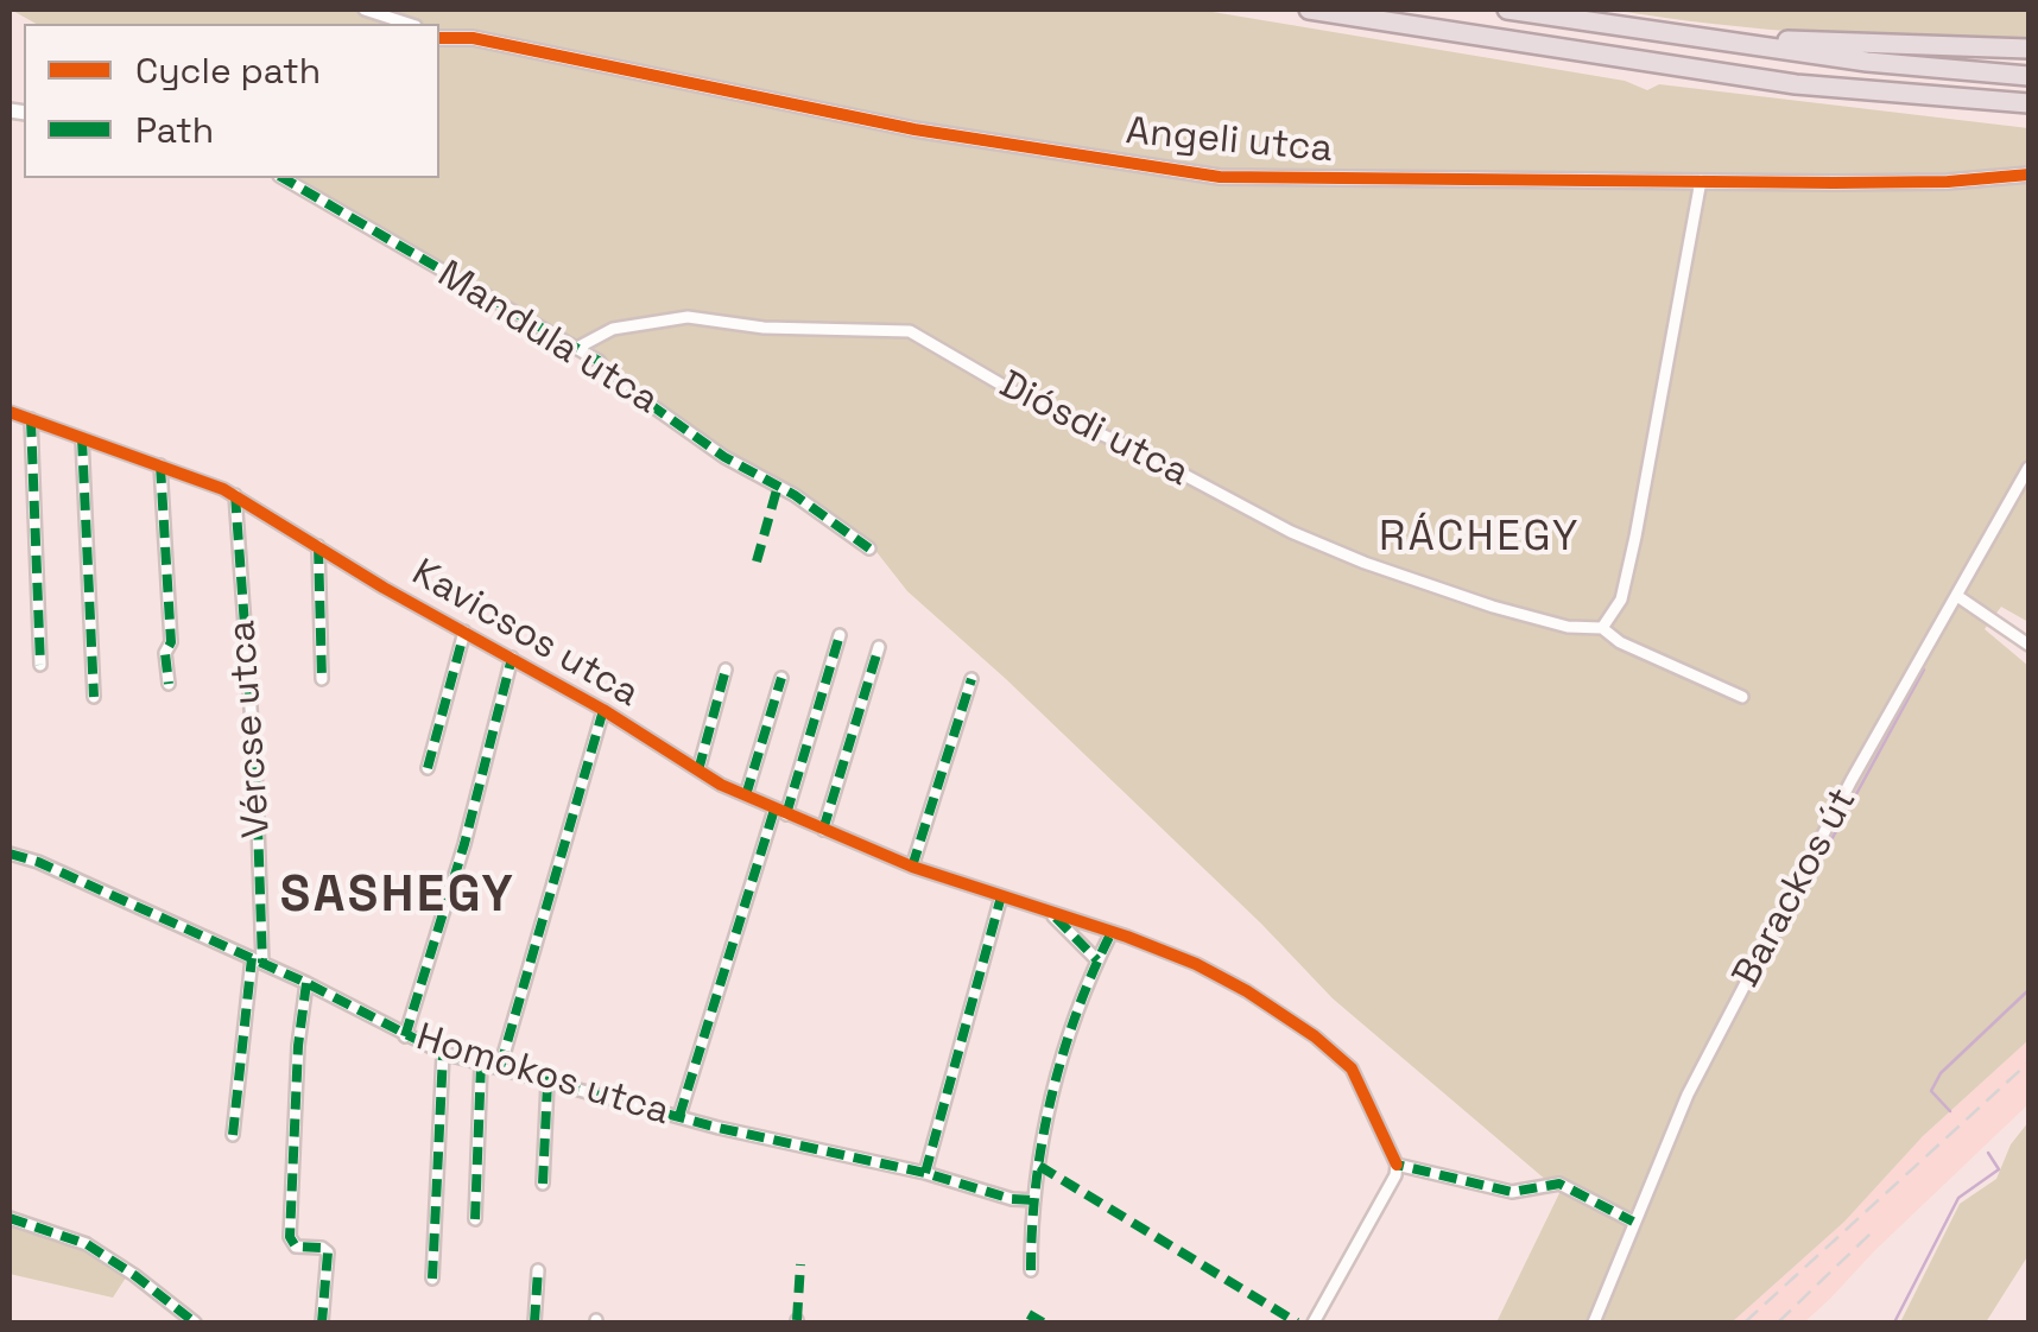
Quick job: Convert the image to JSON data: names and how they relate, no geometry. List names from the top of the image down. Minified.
{"streets":{"street":["Angeli utca","Mandula utca","Diósdi utca","Kavicsos utca","Vércse utca","Barackos út","Homokos utca"]},"crossings":[["Mandula utca","Diósdi utca"],["Kavicsos utca","Vércse utca"],["Vércse utca","Homokos utca"]],"districts":["RÁCHEGY","SASHEGY"],"legend":["Cycle path","Path"]}
